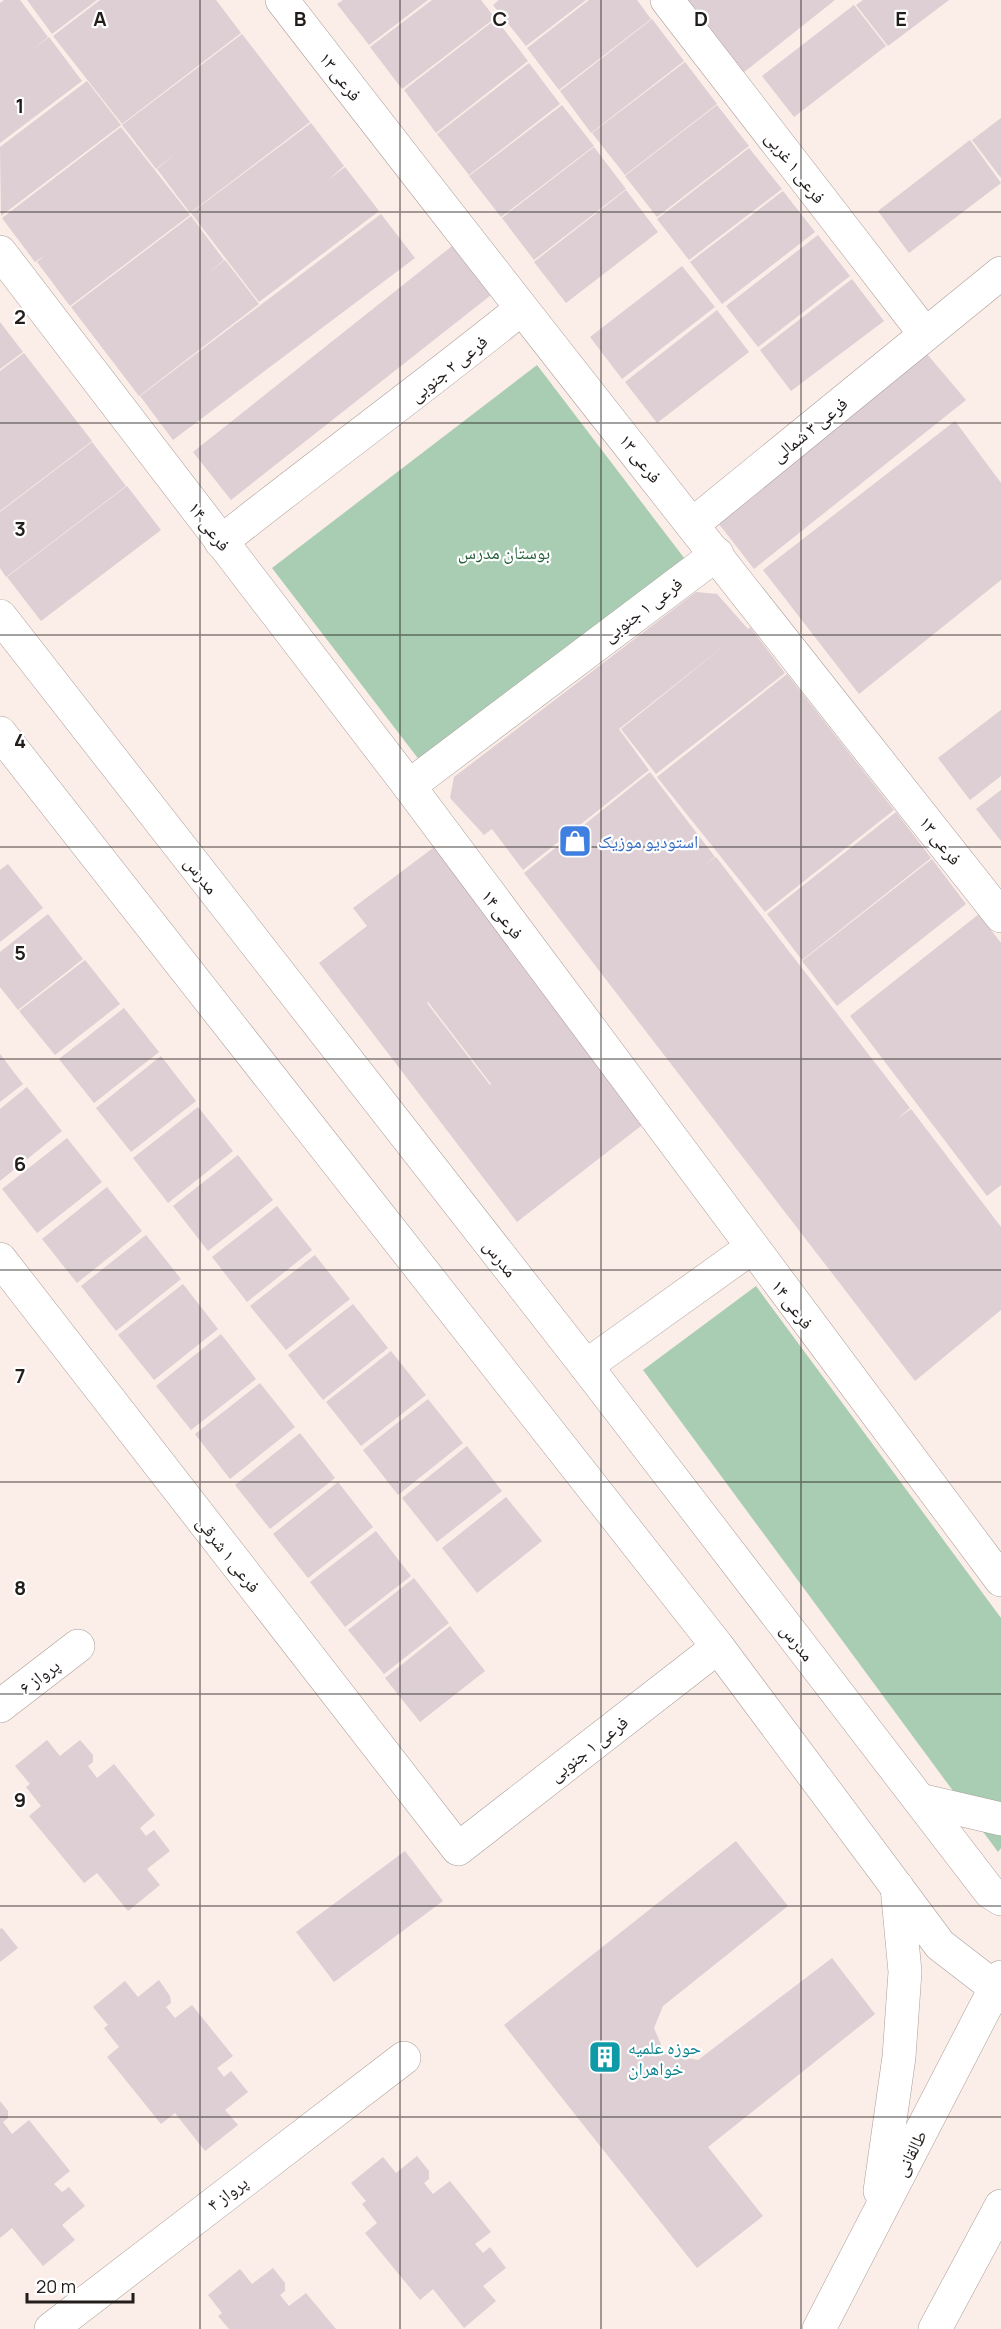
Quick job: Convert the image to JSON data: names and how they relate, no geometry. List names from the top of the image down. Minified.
{"streets":{"street":["فرعی ۱۳","فرعی ۱ غربی","فرعی ۲ جنوبی","فرعی ۳ شمالی","فرعی ۱۴","فرعی ۱ جنوبی","مدرس","فرعی ۱ شرقی","پرواز ۶","طالقانی","پرواز ۴"]},"crossings":[["فرعی ۱۳","فرعی ۲ جنوبی"],["فرعی ۱۳","فرعی ۳ شمالی"],["فرعی ۱۳","فرعی ۱ جنوبی"],["فرعی ۱ غربی","فرعی ۳ شمالی"],["فرعی ۲ جنوبی","فرعی ۱۴"],["فرعی ۱۴","فرعی ۱ جنوبی"],["فرعی ۱ جنوبی","فرعی ۱ شرقی"]],"parks":["بوستان مدرس"],"places":{"shop":["استودیو موزیک"],"building":["حوزه علمیه خواهران"]},"scale_bar":"20 m","grid":{"columns":["A","B","C","D","E"],"rows":["1","2","3","4","5","6","7","8","9"]}}
